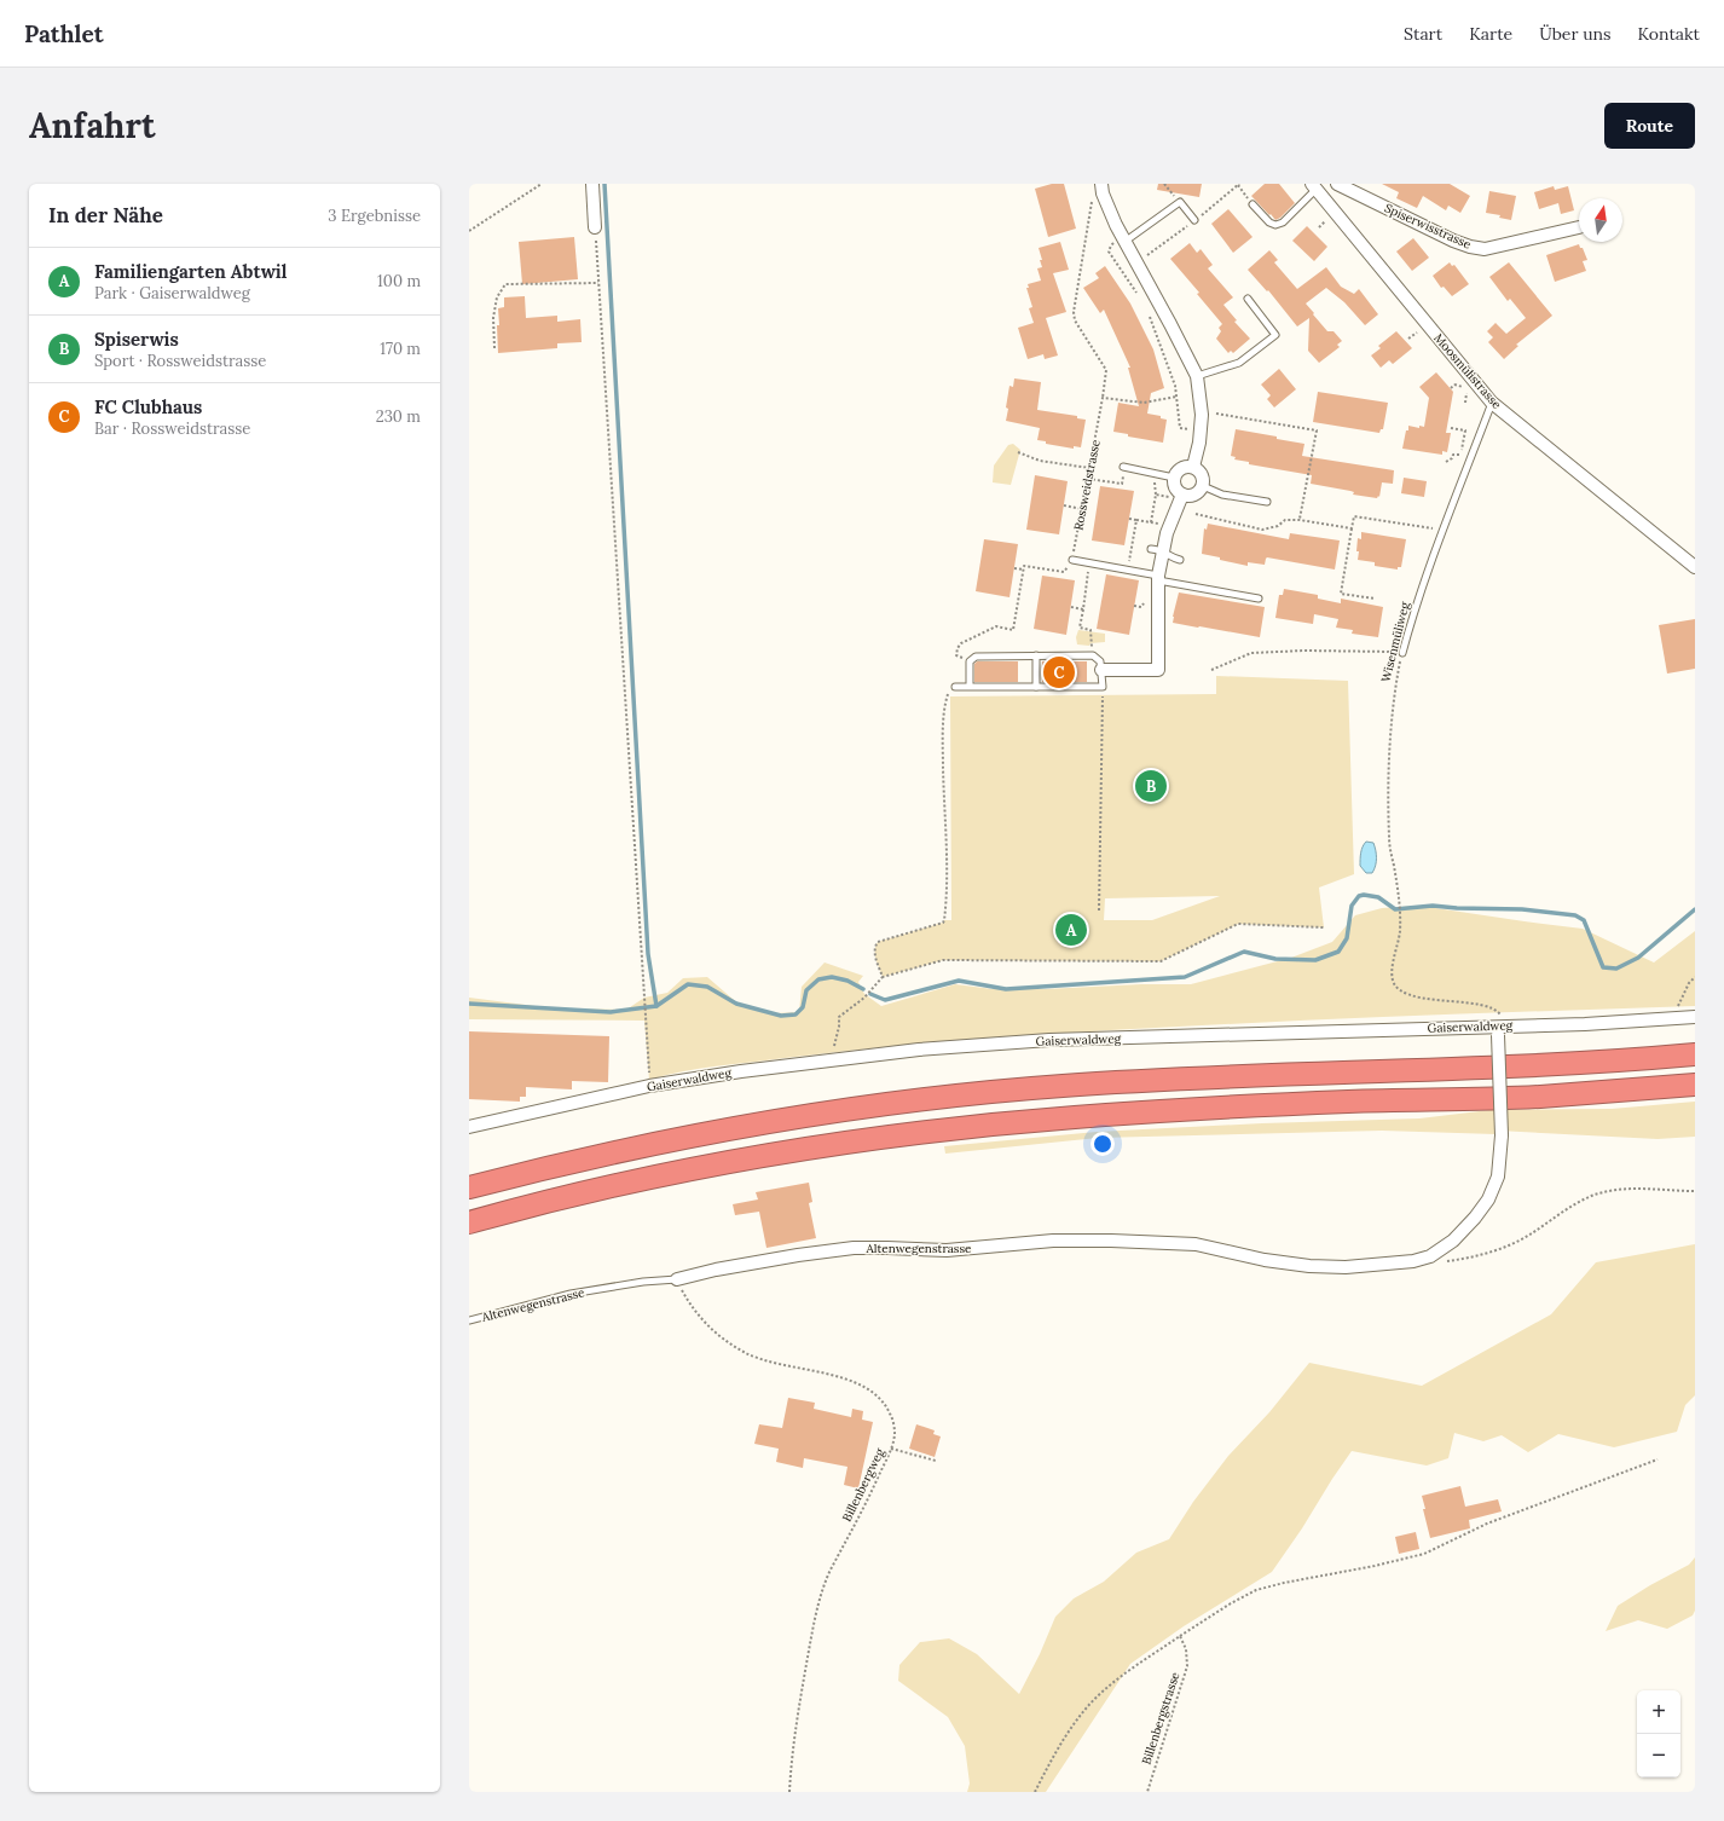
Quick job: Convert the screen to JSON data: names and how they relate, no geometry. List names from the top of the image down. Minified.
{"streets":{"street":["Spiserwisstrasse","Moosmülistrasse","Gaiserwaldweg","Altenwegenstrasse"],"lane":["Wisenmüliweg"],"path":["Rossweidstrasse","Billenbergweg","Billenbergstrasse"]},"crossings":[["Moosmülistrasse","Wisenmüliweg"],["Wisenmüliweg","Gaiserwaldweg"],["Wisenmüliweg","Altenwegenstrasse"],["Gaiserwaldweg","Altenwegenstrasse"],["Altenwegenstrasse","Billenbergweg"]],"north":"top","page":{"header":"Pathlet","nav":["Start","Karte","Über uns","Kontakt"],"buttons":"Route","title":"Anfahrt","heading":["In der Nähe","3 Ergebnisse"],"list":[{"mark":"A","name":"Familiengarten Abtwil","note":"Park · Gaiserwaldweg","value":"100 m"},{"mark":"B","name":"Spiserwis","note":"Sport · Rossweidstrasse","value":"170 m"},{"mark":"C","name":"FC Clubhaus","note":"Bar · Rossweidstrasse","value":"230 m"}],"pins":["C","B","A"],"map_buttons":["+","−"]}}
